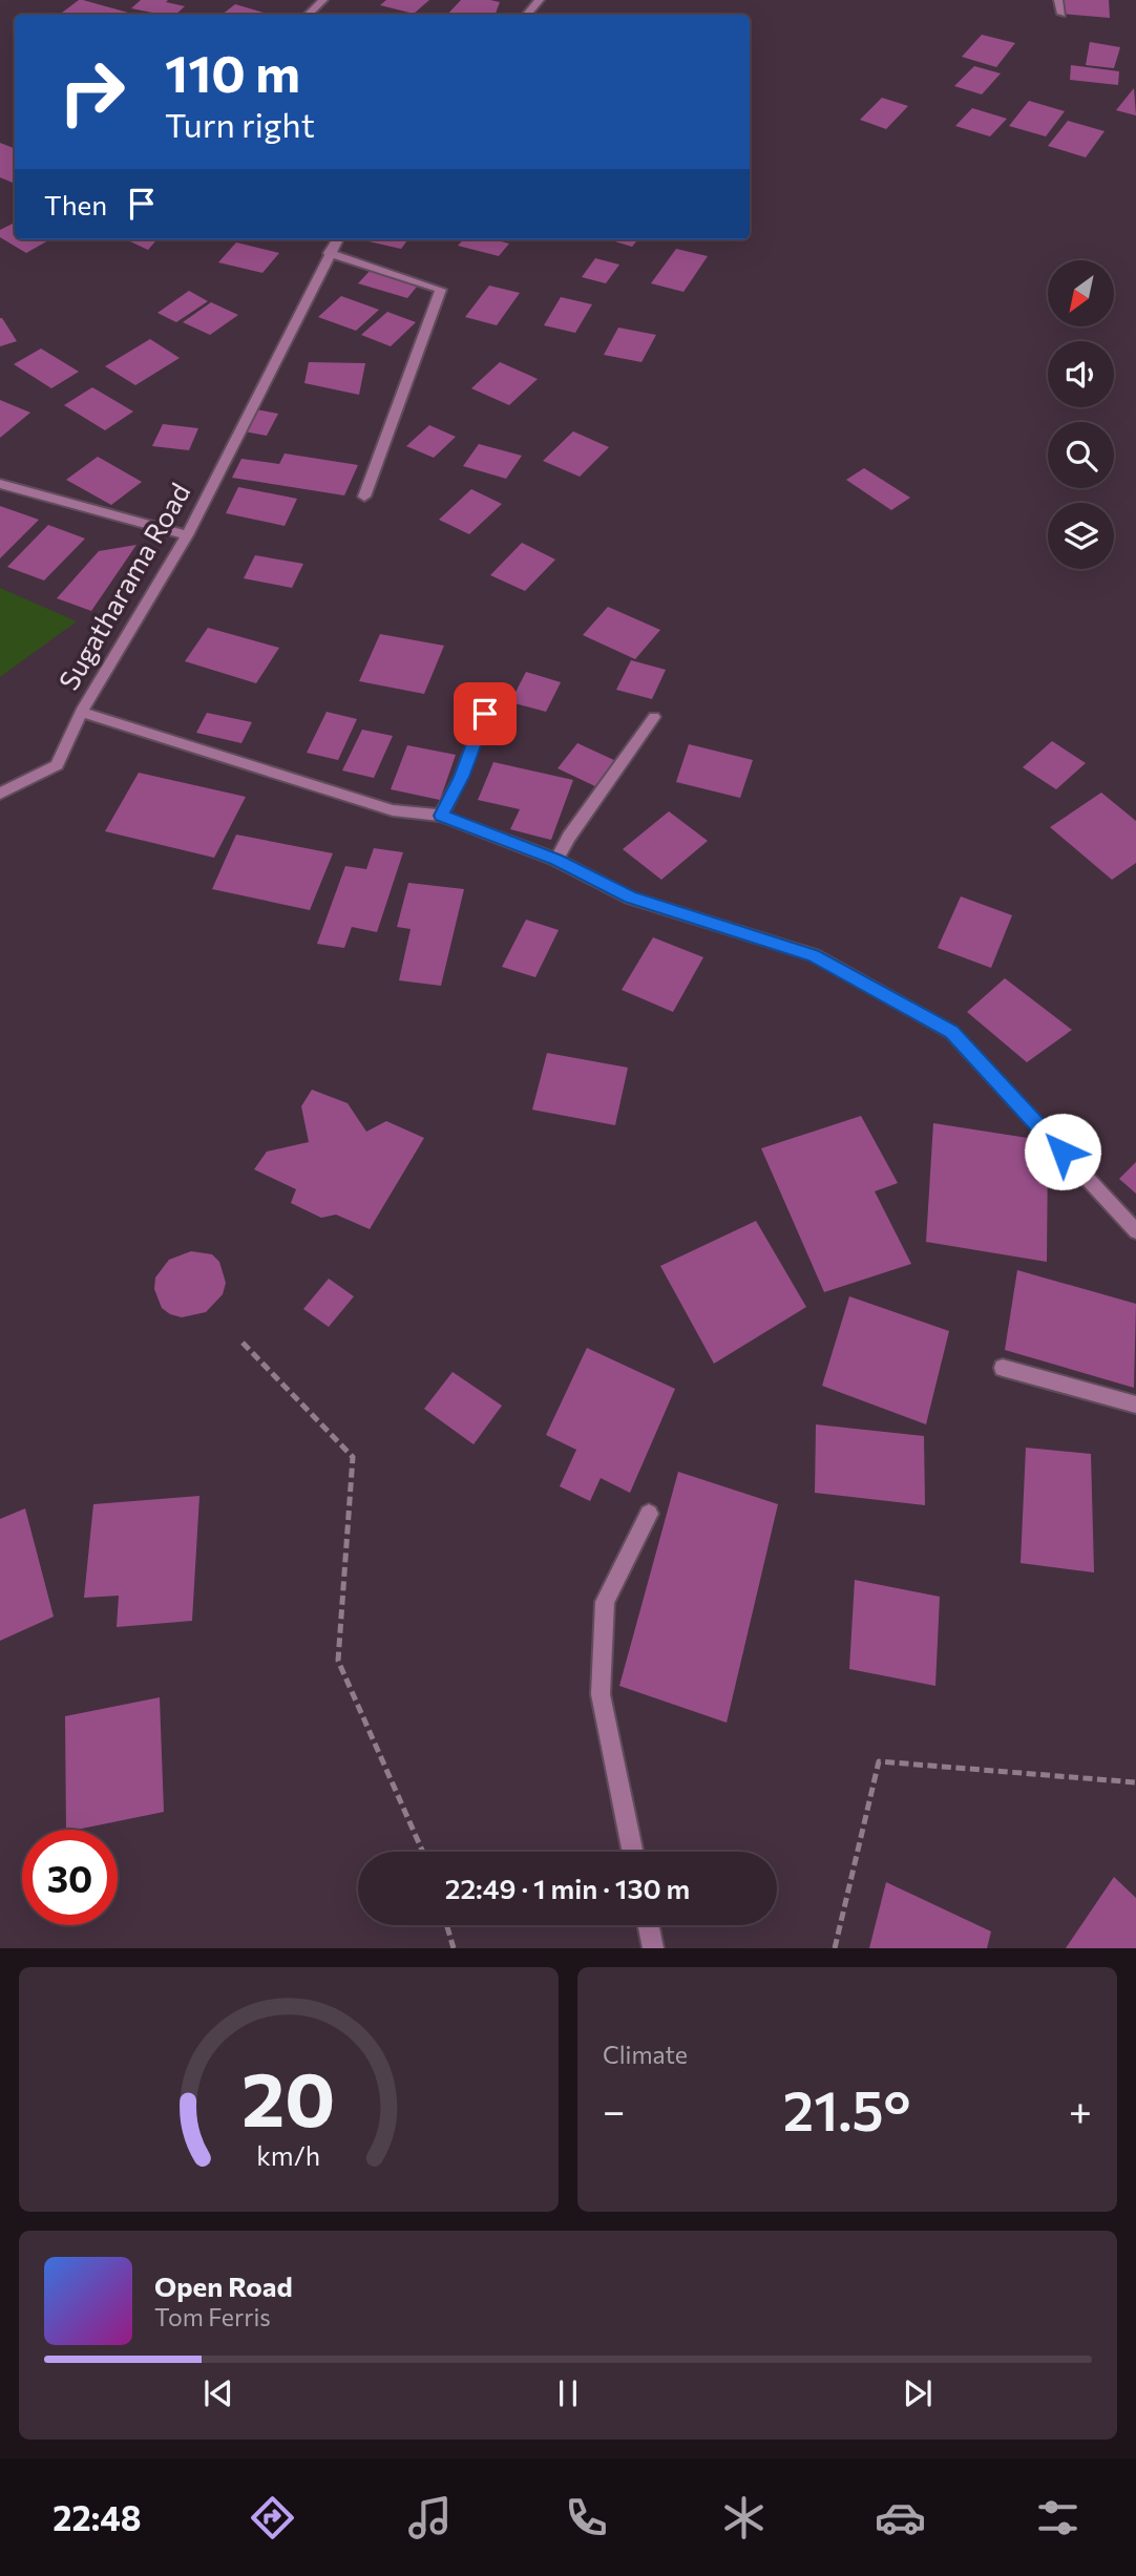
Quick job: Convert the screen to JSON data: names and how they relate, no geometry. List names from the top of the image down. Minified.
{"streets":{"street":["Sugatharama Road"]},"north":"bottom left","page":{"turn":["110 m","Turn right"],"then":"Then","limit":"30","trip":"22:49 · 1 min · 130 m","tile":"Climate","heat":["−","21.5°","+"],"song":["Open Road","Tom Ferris"],"tabs":"22:48","gauge":["20","km/h"]}}
